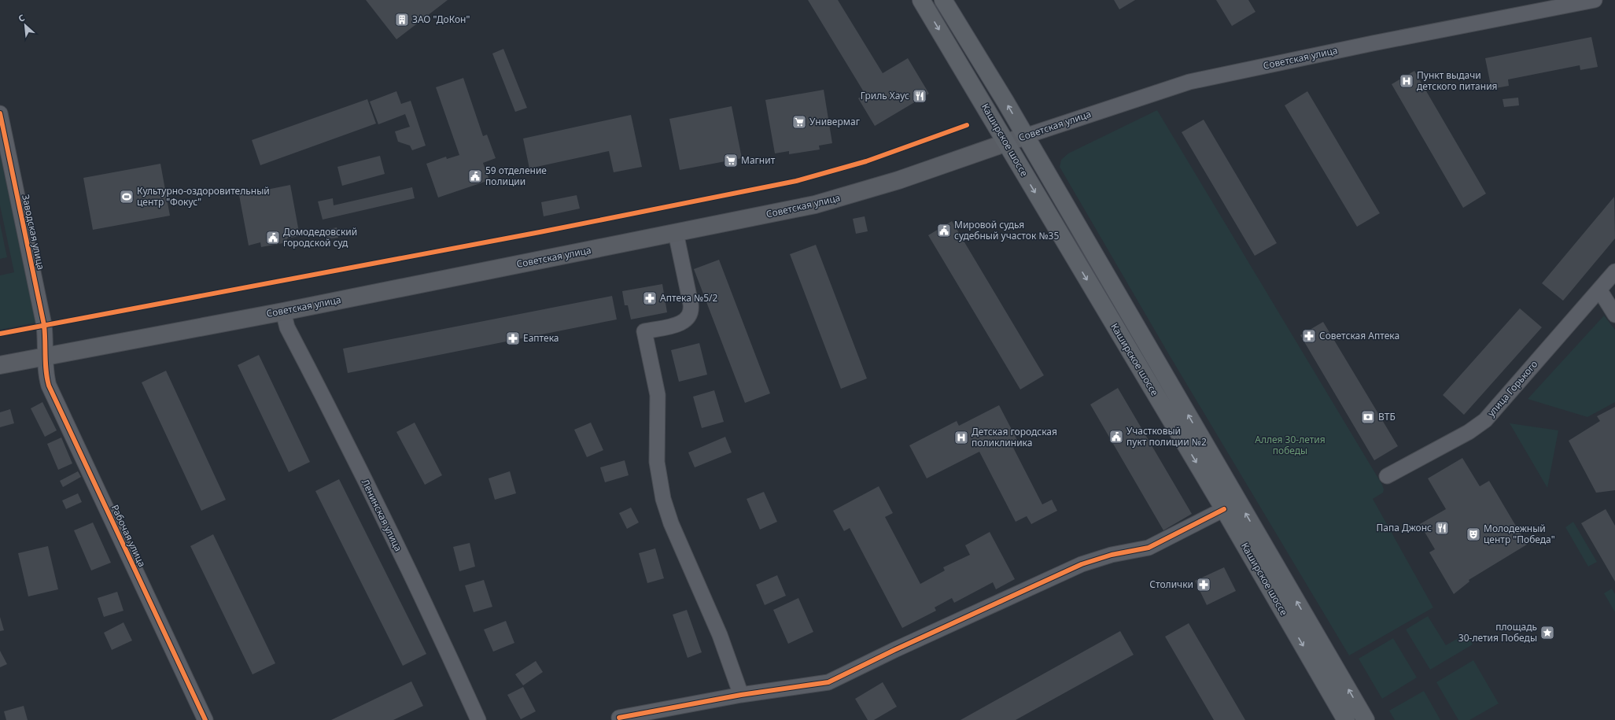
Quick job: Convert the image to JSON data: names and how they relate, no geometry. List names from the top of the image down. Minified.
{"streets":{"main road":["Советская улица","Каширское шоссе"],"street":["Заводская улица","улица Горького","Ленинская улица","Рабочая улица"]},"crossings":[["Советская улица","Каширское шоссе"],["Советская улица","Заводская улица"],["Советская улица","Ленинская улица"],["Советская улица","Рабочая улица"],["Заводская улица","Рабочая улица"]],"parks":["Аллея 30-летия победы"],"places":{"building":["ЗАО \"ДоКон\""],"hospital":["Пункт выдачи детского питания","Детская городская поликлиника"],"restaurant":["Гриль Хаус","Папа Джонс"],"supermarket":["Универмаг","Магнит"],"public building":["59 отделение полиции","Мировой судья судебный участок №35","Домодедовский городской суд","Участковый пукт полиции №2"],"sports":["Культурно-оздоровительный центр \"Фокус\""],"pharmacy":["Аптека №5/2","Советская Аптека","Еаптека","Столички"],"bank":["ВТБ"],"theatre":["Молодежный центр \"Победа\""],"place":["площадь 30-летия Победы"]},"north":"top left"}
